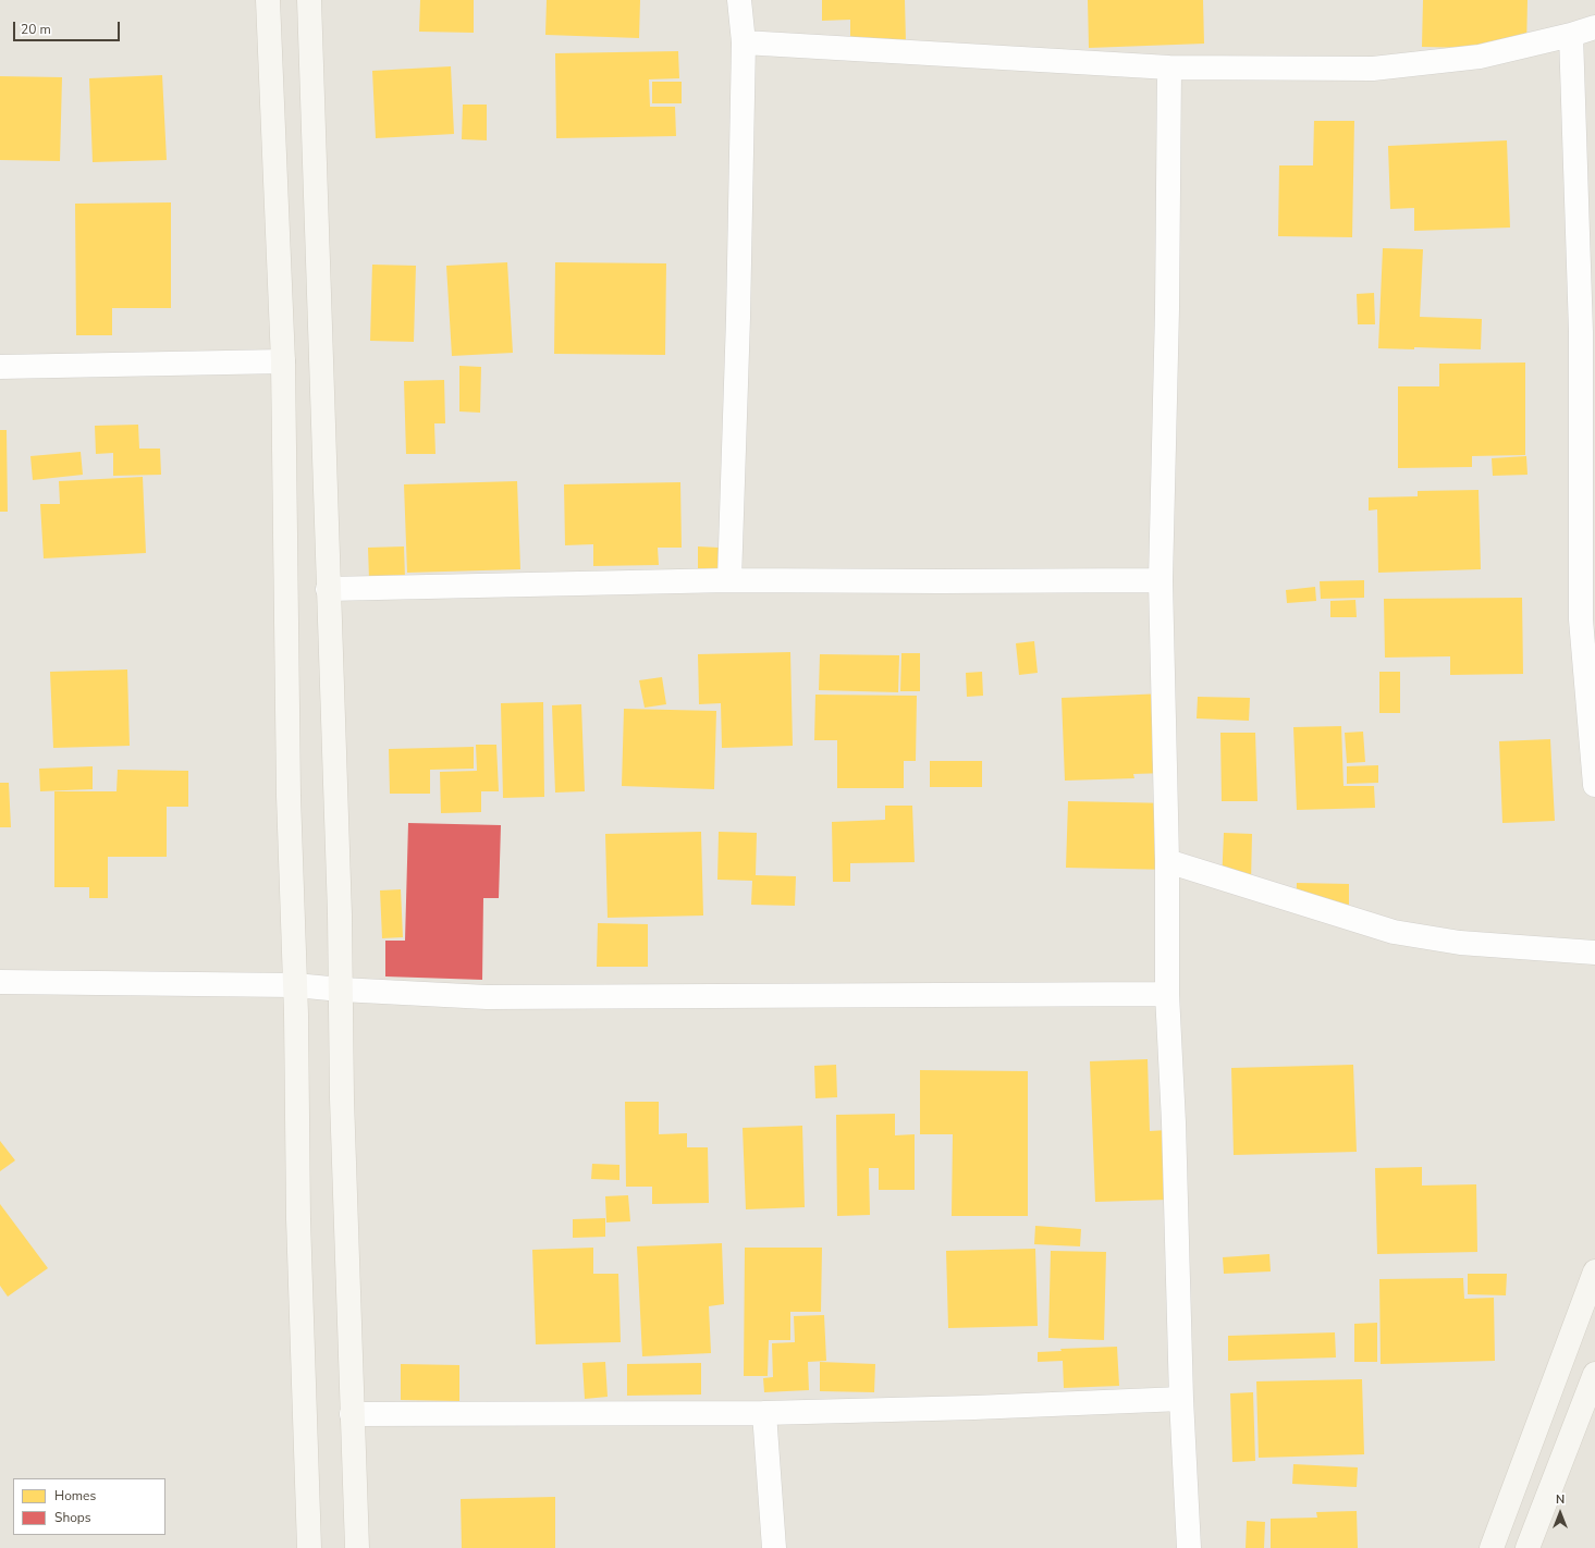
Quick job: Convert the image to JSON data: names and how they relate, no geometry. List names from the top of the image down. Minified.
{"legend":["Homes","Shops"],"scale_bar":"20 m","north":"top"}
